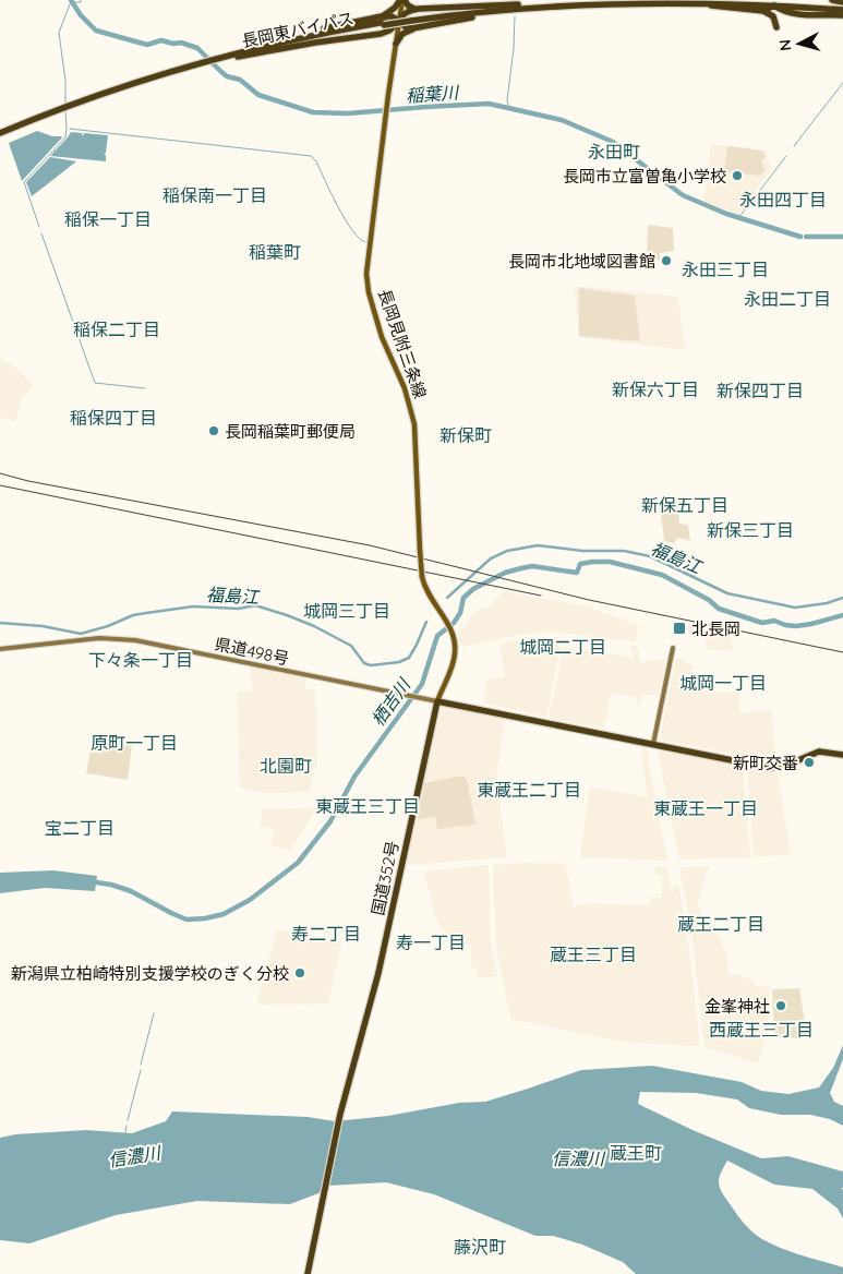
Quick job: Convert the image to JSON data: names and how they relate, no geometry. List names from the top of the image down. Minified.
{"streets":{"highway":["長岡東バイパス","国道352号"],"main road":["長岡見附三条線","県道498号"]},"crossings":[["長岡見附三条線","県道498号"],["長岡見附三条線","国道352号"],["県道498号","国道352号"]],"districts":["永田町","稲保南一丁目","永田四丁目","稲保一丁目","稲葉町","永田三丁目","永田二丁目","稲保二丁目","新保六丁目","新保四丁目","稲保四丁目","新保町","新保五丁目","新保三丁目","城岡三丁目","城岡二丁目","下々条一丁目","城岡一丁目","原町一丁目","北園町","東蔵王二丁目","東蔵王三丁目","東蔵王一丁目","宝二丁目","蔵王二丁目","寿二丁目","寿一丁目","蔵王三丁目","西蔵王三丁目","蔵王町","藤沢町"],"water":["稲葉川","福島江","栖吉川","信濃川"],"places":{"other":["長岡市立富曽亀小学校","長岡市北地域図書館","長岡稲葉町郵便局","新町交番","新潟県立柏崎特別支援学校のぎく分校","金峯神社"],"transit":["北長岡"]},"north":"left"}
